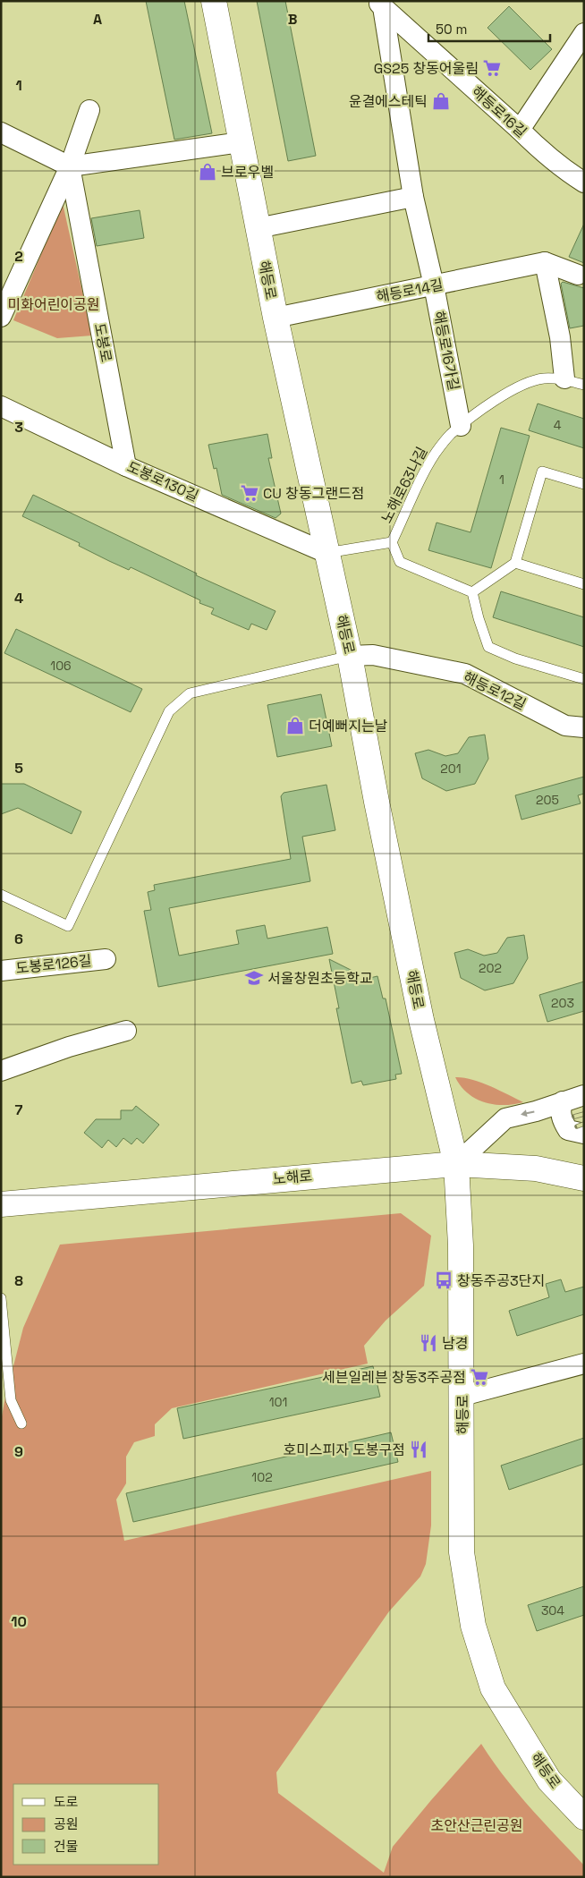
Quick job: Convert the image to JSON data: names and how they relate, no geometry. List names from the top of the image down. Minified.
{"streets":{"main road":["해등로","노해로"],"street":["해등로16길","해등로14길","도봉로","해등로16가길","도봉로130길","해등로12길","도봉로126길"],"lane":["노해로63나길"]},"crossings":[["해등로16길","해등로16가길"],["해등로","해등로14길"],["해등로","도봉로130길"],["해등로","노해로63나길"],["해등로","해등로12길"],["해등로","노해로"],["해등로14길","해등로16가길"],["도봉로","도봉로130길"],["해등로16가길","노해로63나길"],["도봉로130길","노해로63나길"]],"parks":["미화어린이공원","초안산근린공원"],"places":{"supermarket":["GS25 창동어울림","CU 창동그랜드점","세븐일레븐 창동3주공점"],"shop":["윤결에스테틱","브로우벨","더예뻐지는날"],"school or university":["서울창원초등학교"],"bus stop":["창동주공3단지"],"restaurant":["남경","호미스피자 도봉구점"]},"house_numbers":["4","1","106","201","205","202","203","101","102","304"],"legend":["도로","공원","건물"],"scale_bar":"50 m","grid":{"columns":["A","B"],"rows":["1","2","3","4","5","6","7","8","9","10"]}}
